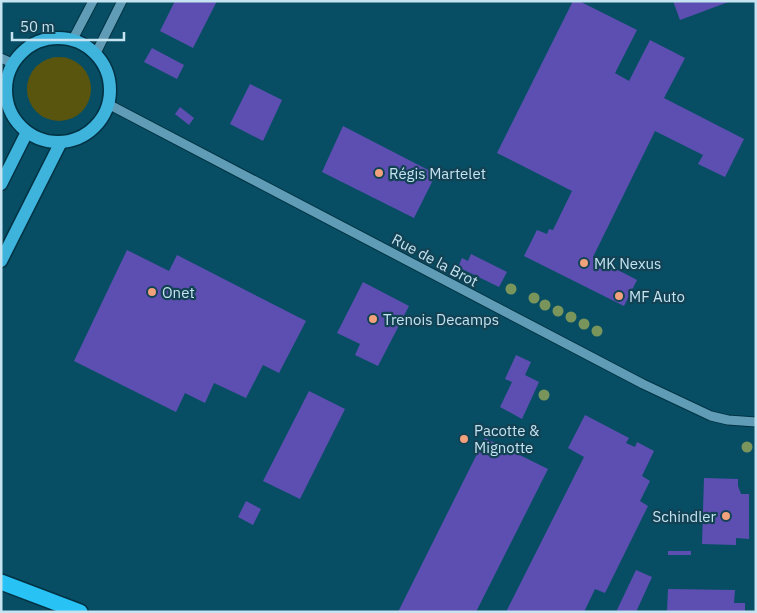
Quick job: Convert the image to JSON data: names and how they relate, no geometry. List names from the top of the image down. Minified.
{"streets":{"street":["Rue de la Brot"]},"places":["Régis Martelet","MK Nexus","Onet","MF Auto","Trenois Decamps","Pacotte & Mignotte","Schindler"],"scale_bar":"50 m"}
